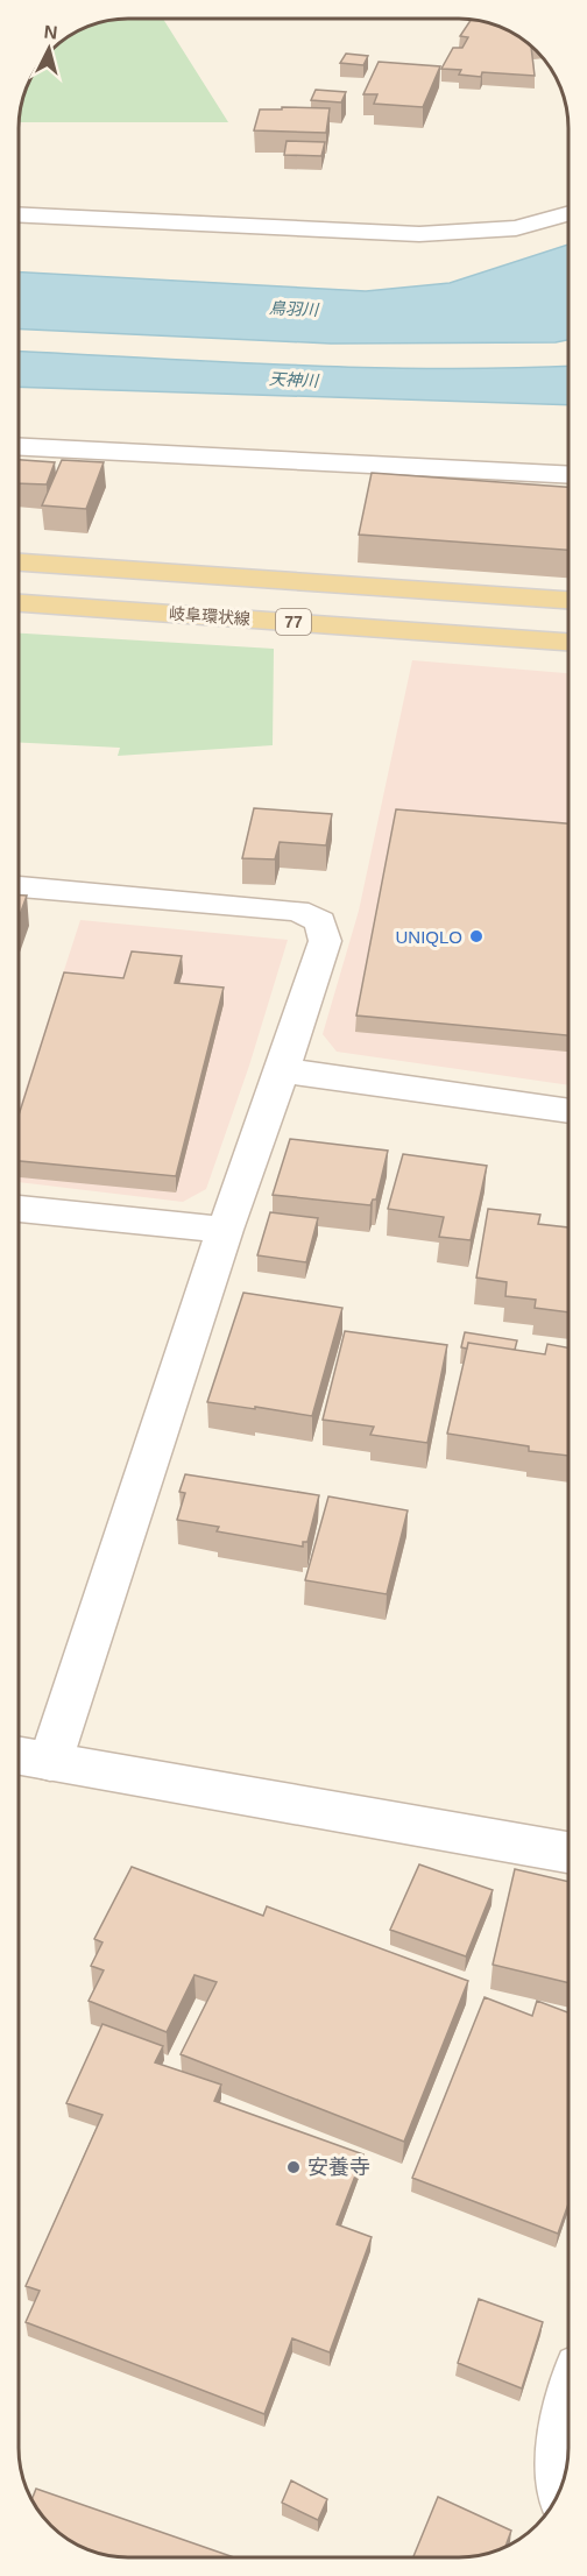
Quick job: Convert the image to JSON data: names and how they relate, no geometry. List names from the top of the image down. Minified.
{"streets":{"main road":["岐阜環状線","77"]},"water":["鳥羽川","天神川"],"places":["UNIQLO","安養寺"],"north":"top"}
